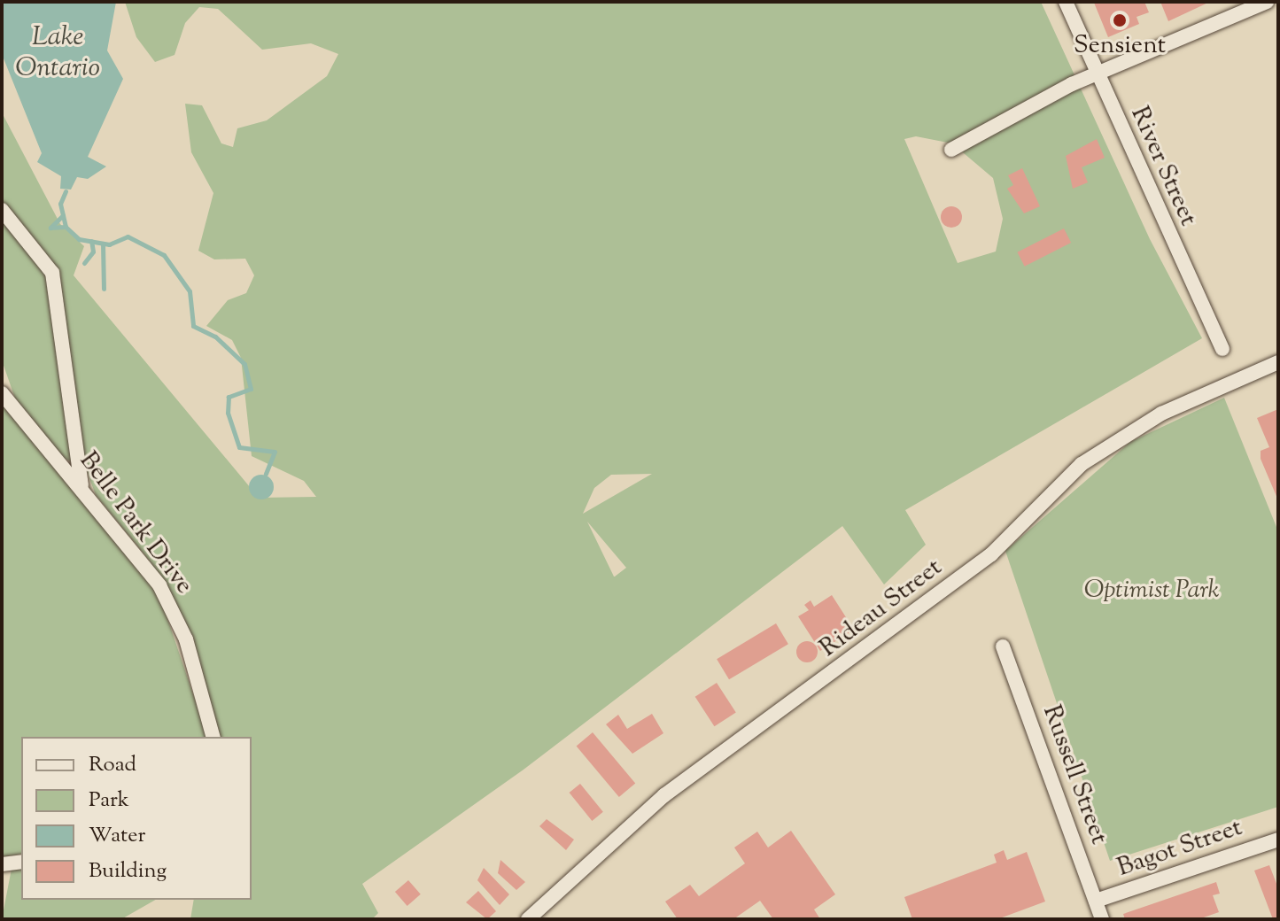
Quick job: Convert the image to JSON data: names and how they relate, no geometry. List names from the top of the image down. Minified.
{"streets":{"street":["River Street","Belle Park Drive","Rideau Street","Russell Street","Bagot Street"]},"crossings":[["Russell Street","Bagot Street"]],"water":["Lake Ontario"],"parks":["Optimist Park"],"places":["Sensient"],"legend":["Road","Park","Water","Building"]}
